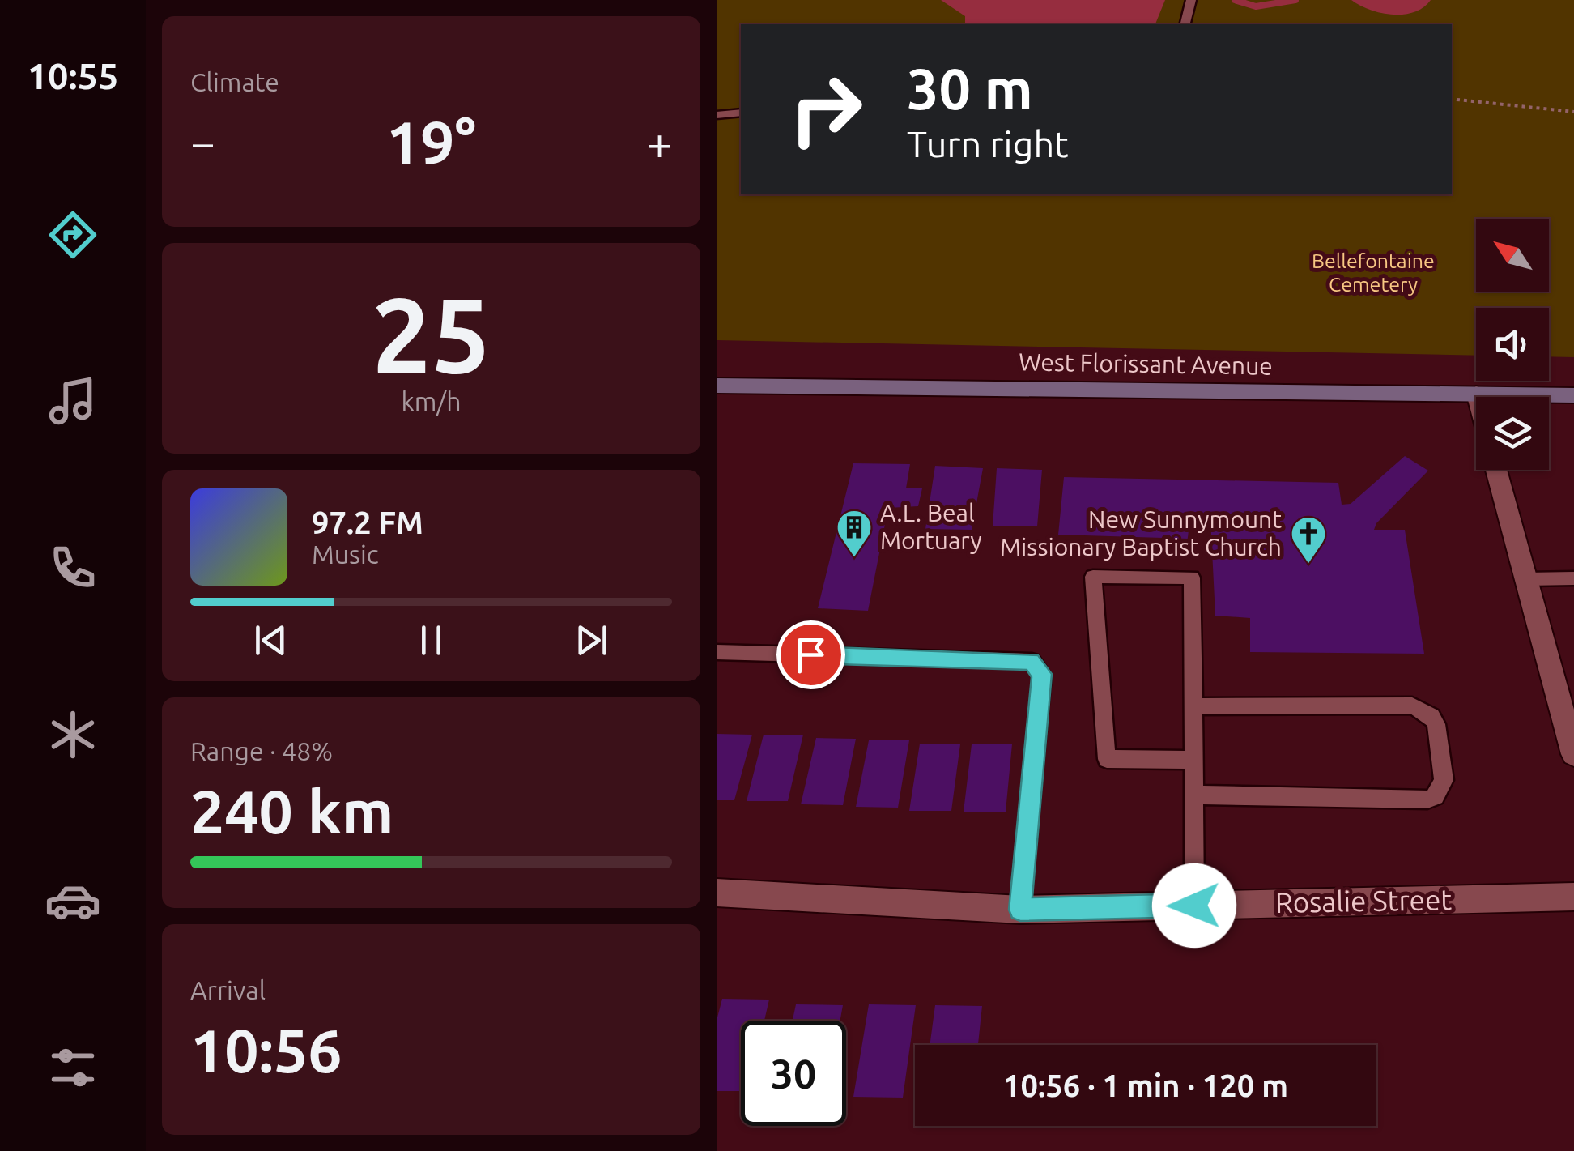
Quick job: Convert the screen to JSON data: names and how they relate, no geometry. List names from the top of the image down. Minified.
{"streets":{"main road":["West Florissant Avenue"],"street":["Rosalie Street"]},"parks":["Bellefontaine Cemetery"],"places":{"building":["A.L. Beal Mortuary"],"church":["New Sunnymount Missionary Baptist Church"]},"north":"top left","page":{"tabs":"10:55","tile":["Climate",["25","km/h"],["Range · 48%","240 km"],["Arrival","10:56"]],"turn":["30 m","Turn right"],"heat":["−","19°","+"],"song":["97.2 FM","Music"],"limit":"30","trip":"10:56 · 1 min · 120 m"}}
